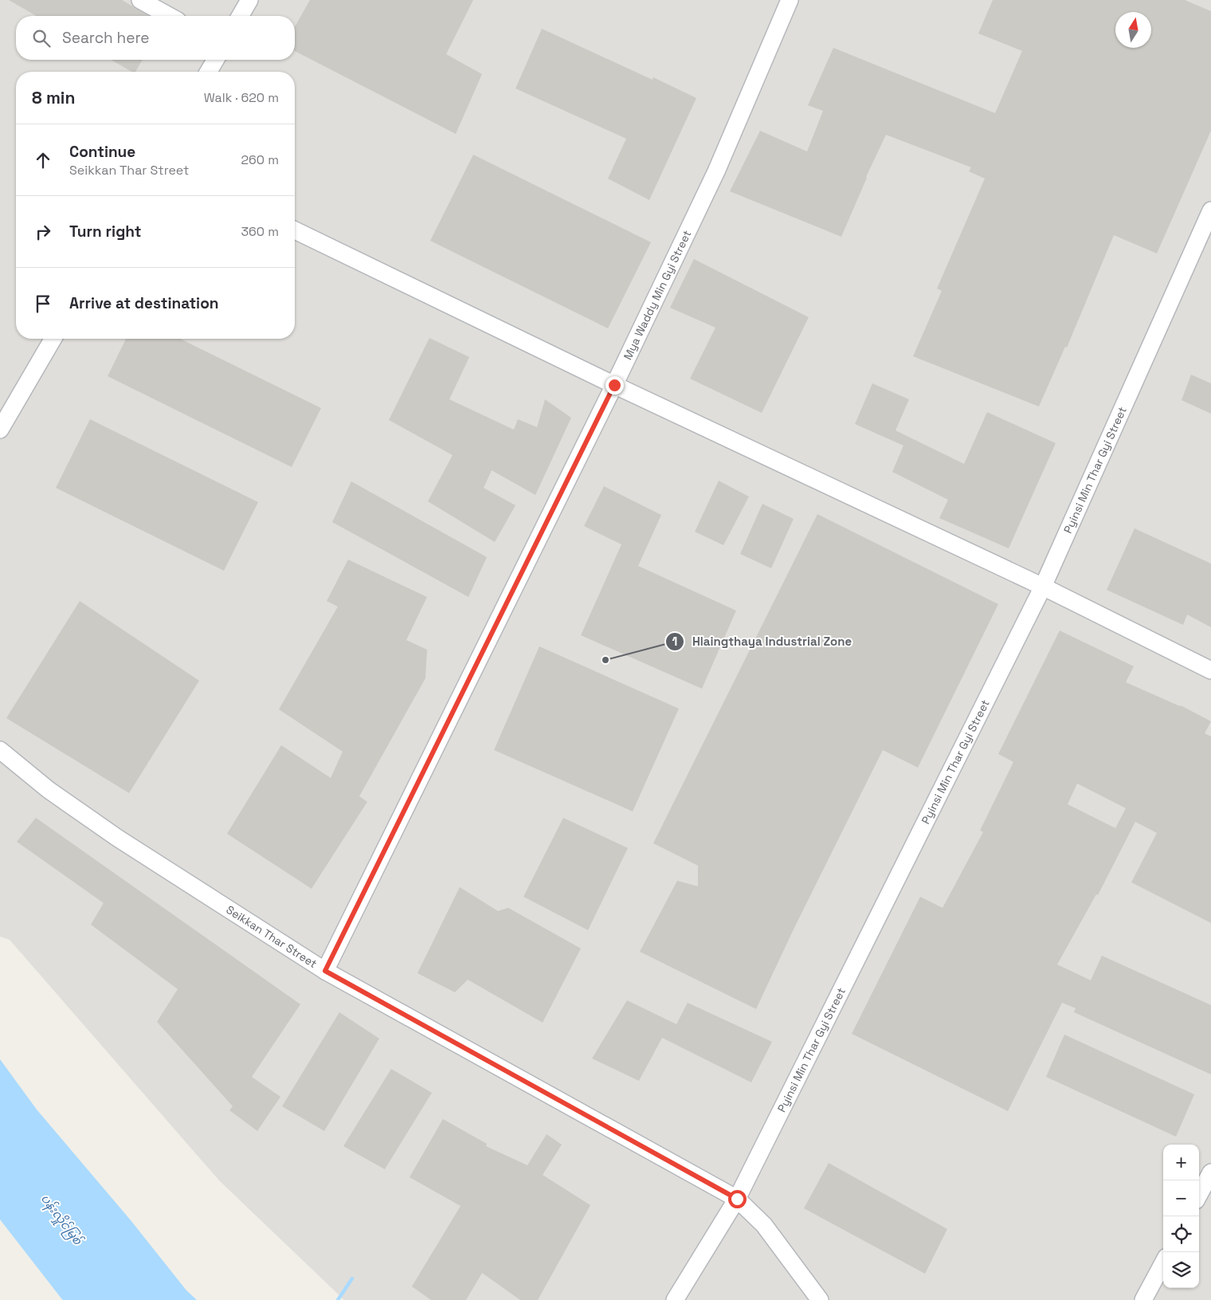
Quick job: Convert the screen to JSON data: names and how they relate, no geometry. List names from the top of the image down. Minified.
{"streets":{"street":["Mya Waddy Min Gyi Street","Pyinsi Min Thar Gyi Street","Seikkan Thar Street"]},"crossings":[["Mya Waddy Min Gyi Street","Seikkan Thar Street"],["Pyinsi Min Thar Gyi Street","Seikkan Thar Street"]],"water":["ပန်းလှိုင်မြစ်"],"places":["Hlaingthaya Industrial Zone"],"north":"top","page":{"search":"Search here","heading":["8 min","Walk · 620 m"],"list":[["Continue","Seikkan Thar Street","260 m"],["Turn right","360 m"],"Arrive at destination"],"map_buttons":["+","−"]}}
